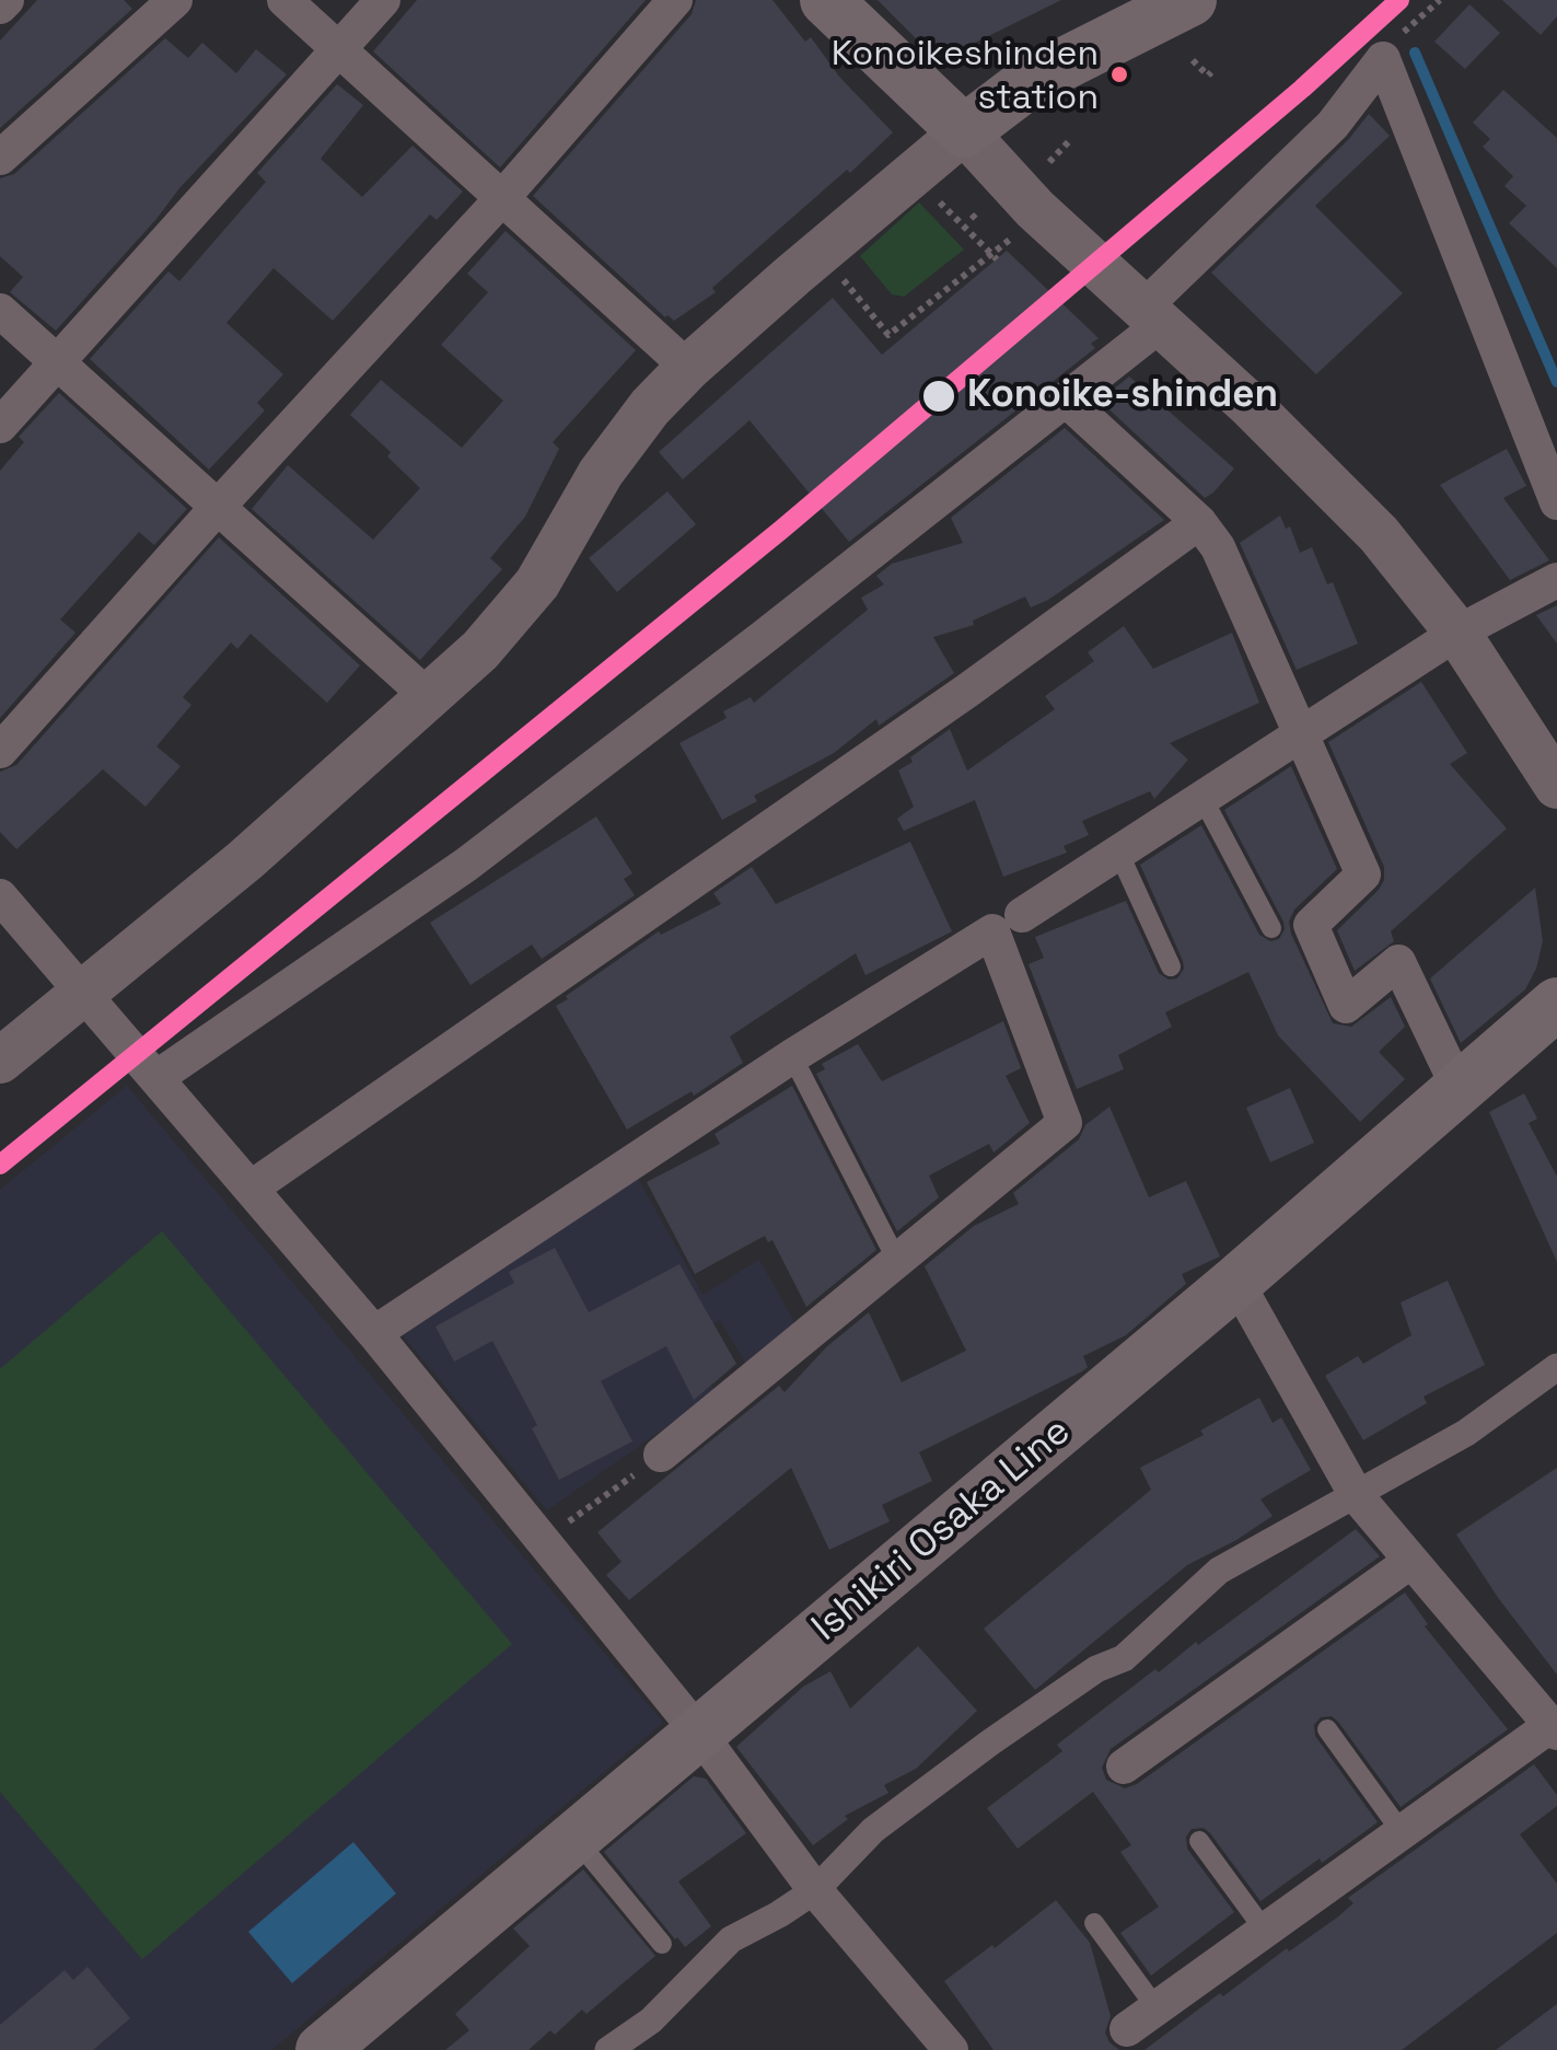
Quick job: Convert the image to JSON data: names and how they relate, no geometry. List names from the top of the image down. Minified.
{"streets":{"main road":["Ishikiri Osaka Line"]},"places":["Konoikeshinden station","Konoike-shinden"]}
